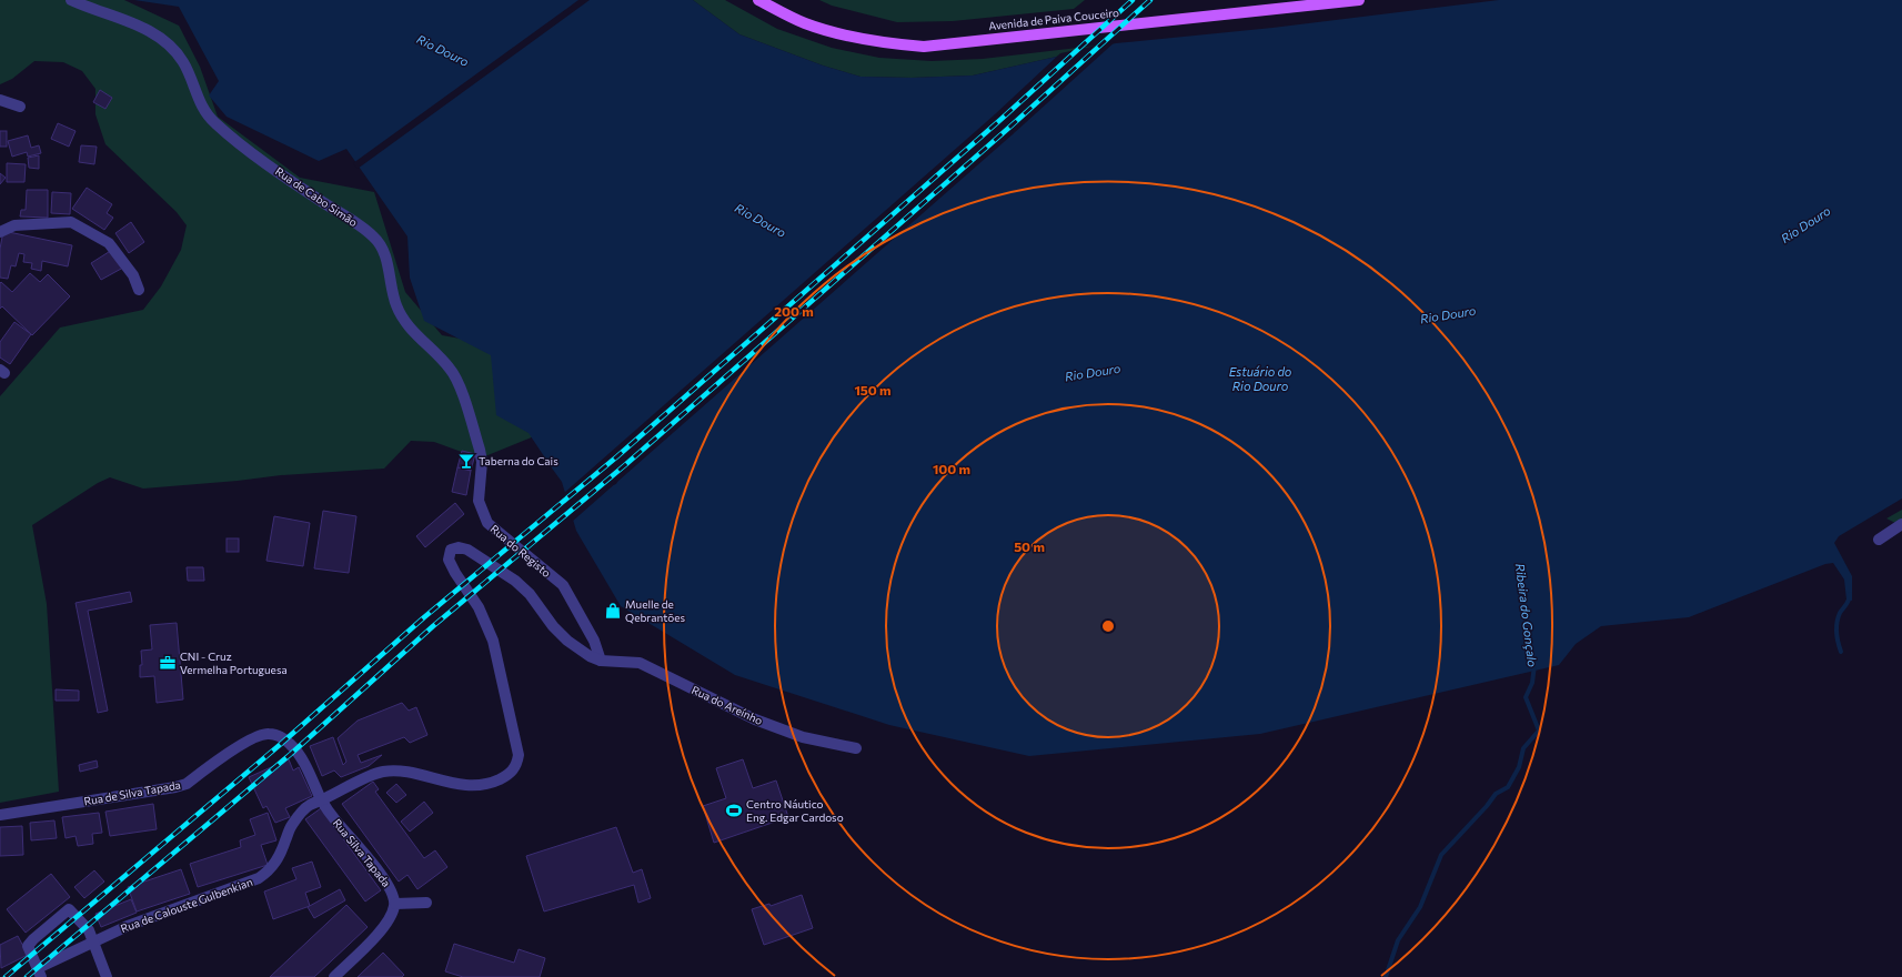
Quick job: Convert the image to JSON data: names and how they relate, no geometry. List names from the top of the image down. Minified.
{"streets":{"main road":["Avenida de Paiva Couceiro"],"street":["Rua de Cabo Simão","Rua do Registo","Rua do Areínho","Rua de Silva Tapada","Rua Silva Tapada","Rua de Calouste Gulbenkian"]},"crossings":[["Rua de Cabo Simão","Rua do Registo"],["Rua do Registo","Rua do Areínho"],["Rua do Registo","Rua de Calouste Gulbenkian"],["Rua do Areínho","Rua de Calouste Gulbenkian"],["Rua de Silva Tapada","Rua Silva Tapada"],["Rua de Silva Tapada","Rua de Calouste Gulbenkian"],["Rua Silva Tapada","Rua de Calouste Gulbenkian"]],"water":["Rio Douro","Estuário do Rio Douro","Ribeira do Gonçalo"],"places":{"bar":["Taberna do Cais"],"shop":["Muelle de Qebrantões"],"office":["CNI - Cruz Vermelha Portuguesa"],"sports":["Centro Náutico Eng. Edgar Cardoso"]},"rings":["200 m","150 m","100 m","50 m"]}
